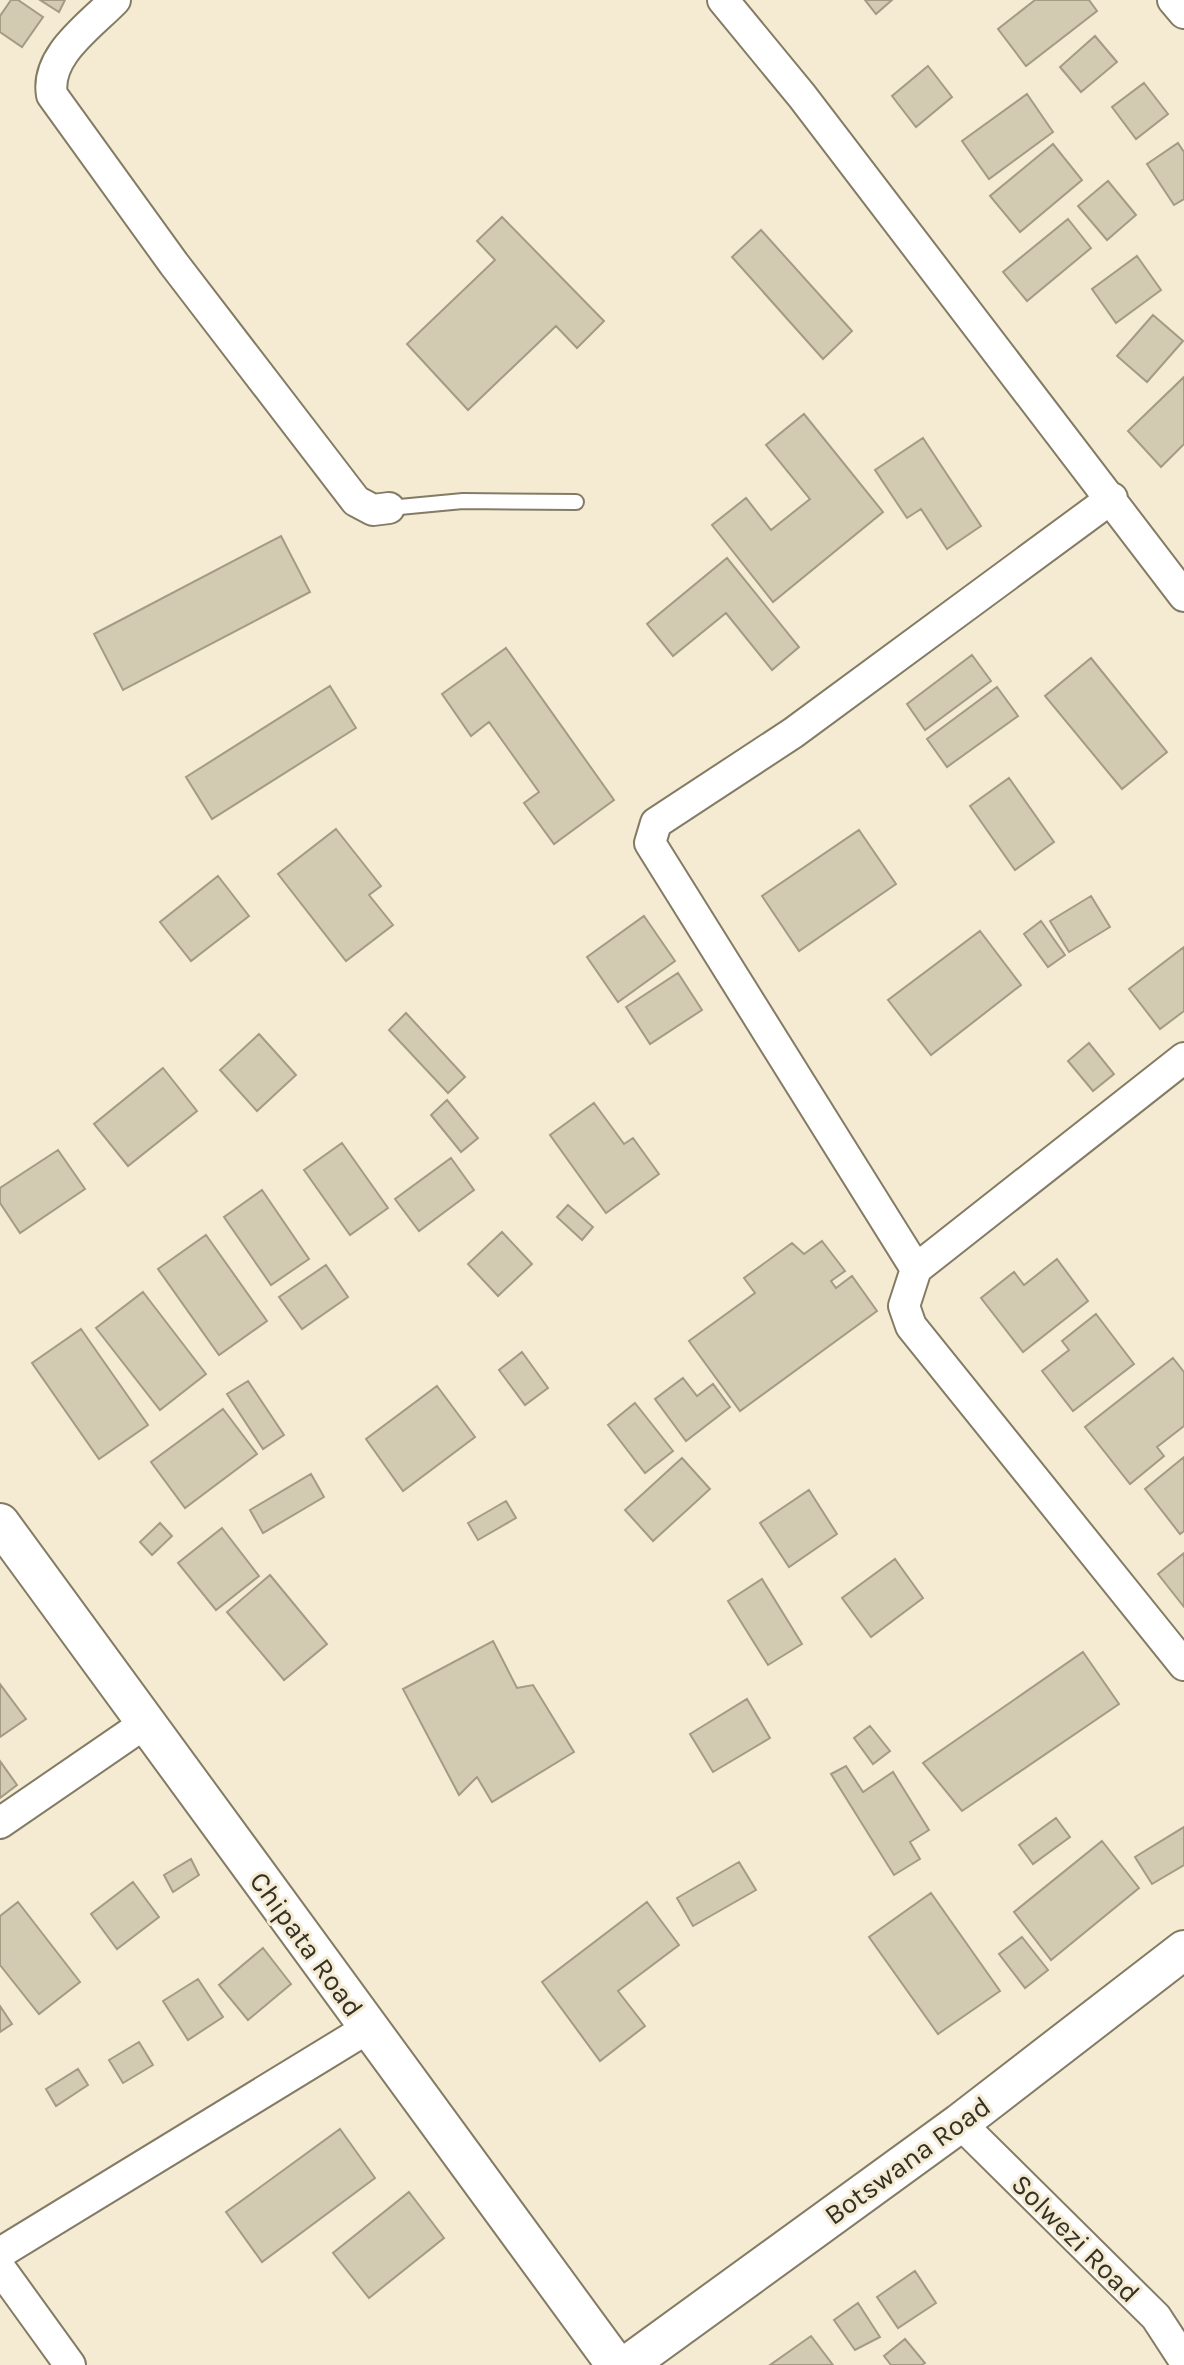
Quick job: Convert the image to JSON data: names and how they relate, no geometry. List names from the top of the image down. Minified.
{"streets":{"street":["Chipata Road","Botswana Road","Solwezi Road"]},"crossings":[["Botswana Road","Solwezi Road"]]}
